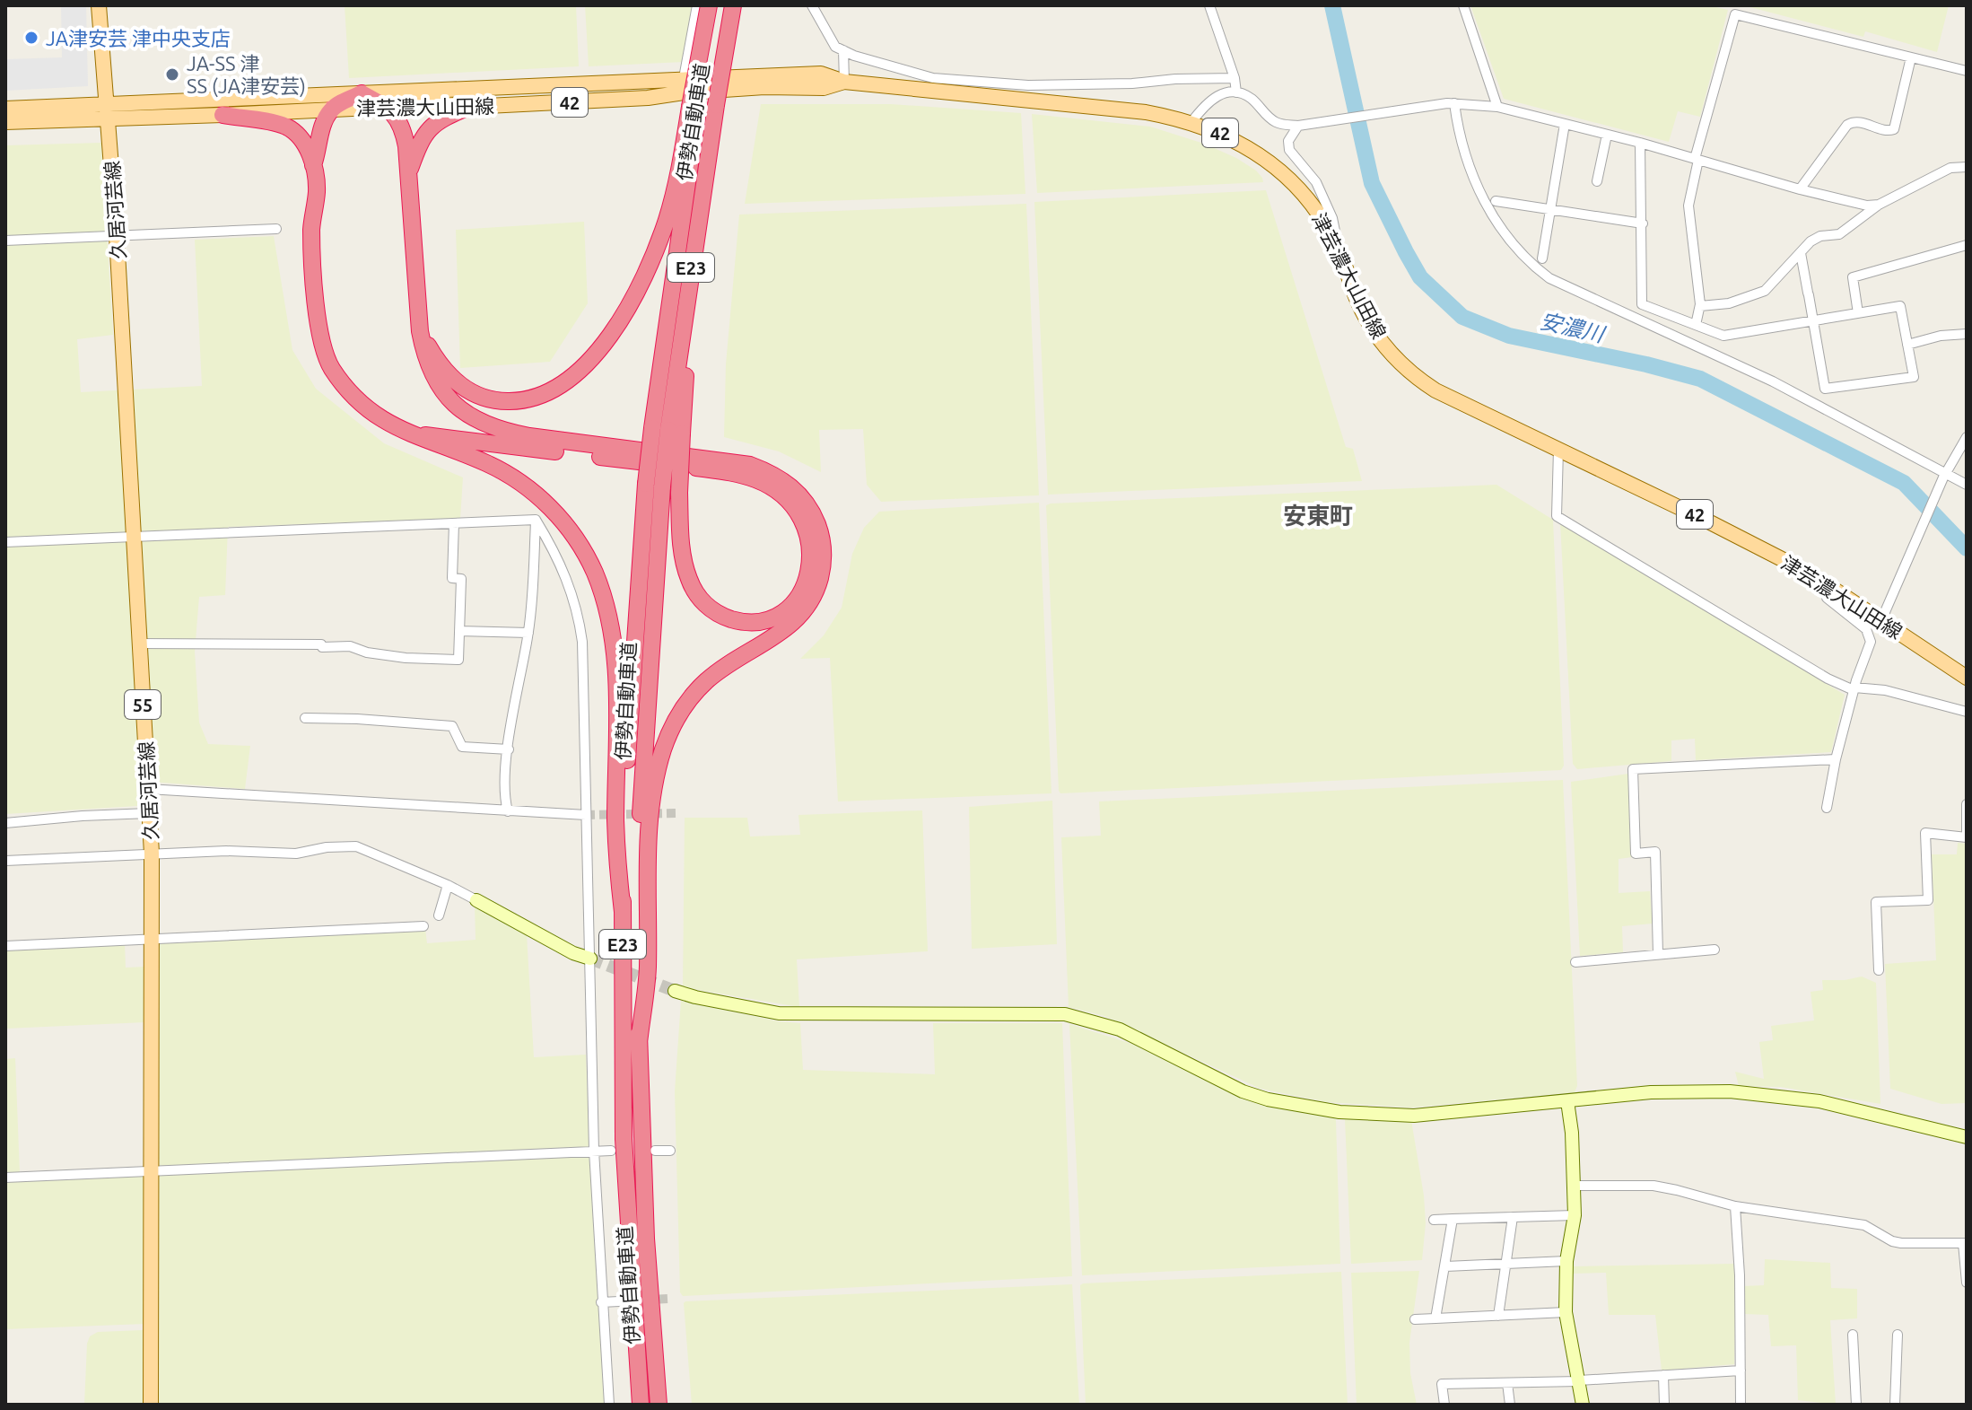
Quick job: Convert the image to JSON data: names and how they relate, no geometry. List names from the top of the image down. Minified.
{"streets":{"highway":["伊勢自動車道","E23"],"main road":["42","津芸濃大山田線","久居河芸線","55"]},"crossings":[["津芸濃大山田線","久居河芸線"]],"districts":["安東町"],"water":["安濃川"],"places":["JA津安芸 津中央支店","JA-SS 津 SS (JA津安芸)"]}
